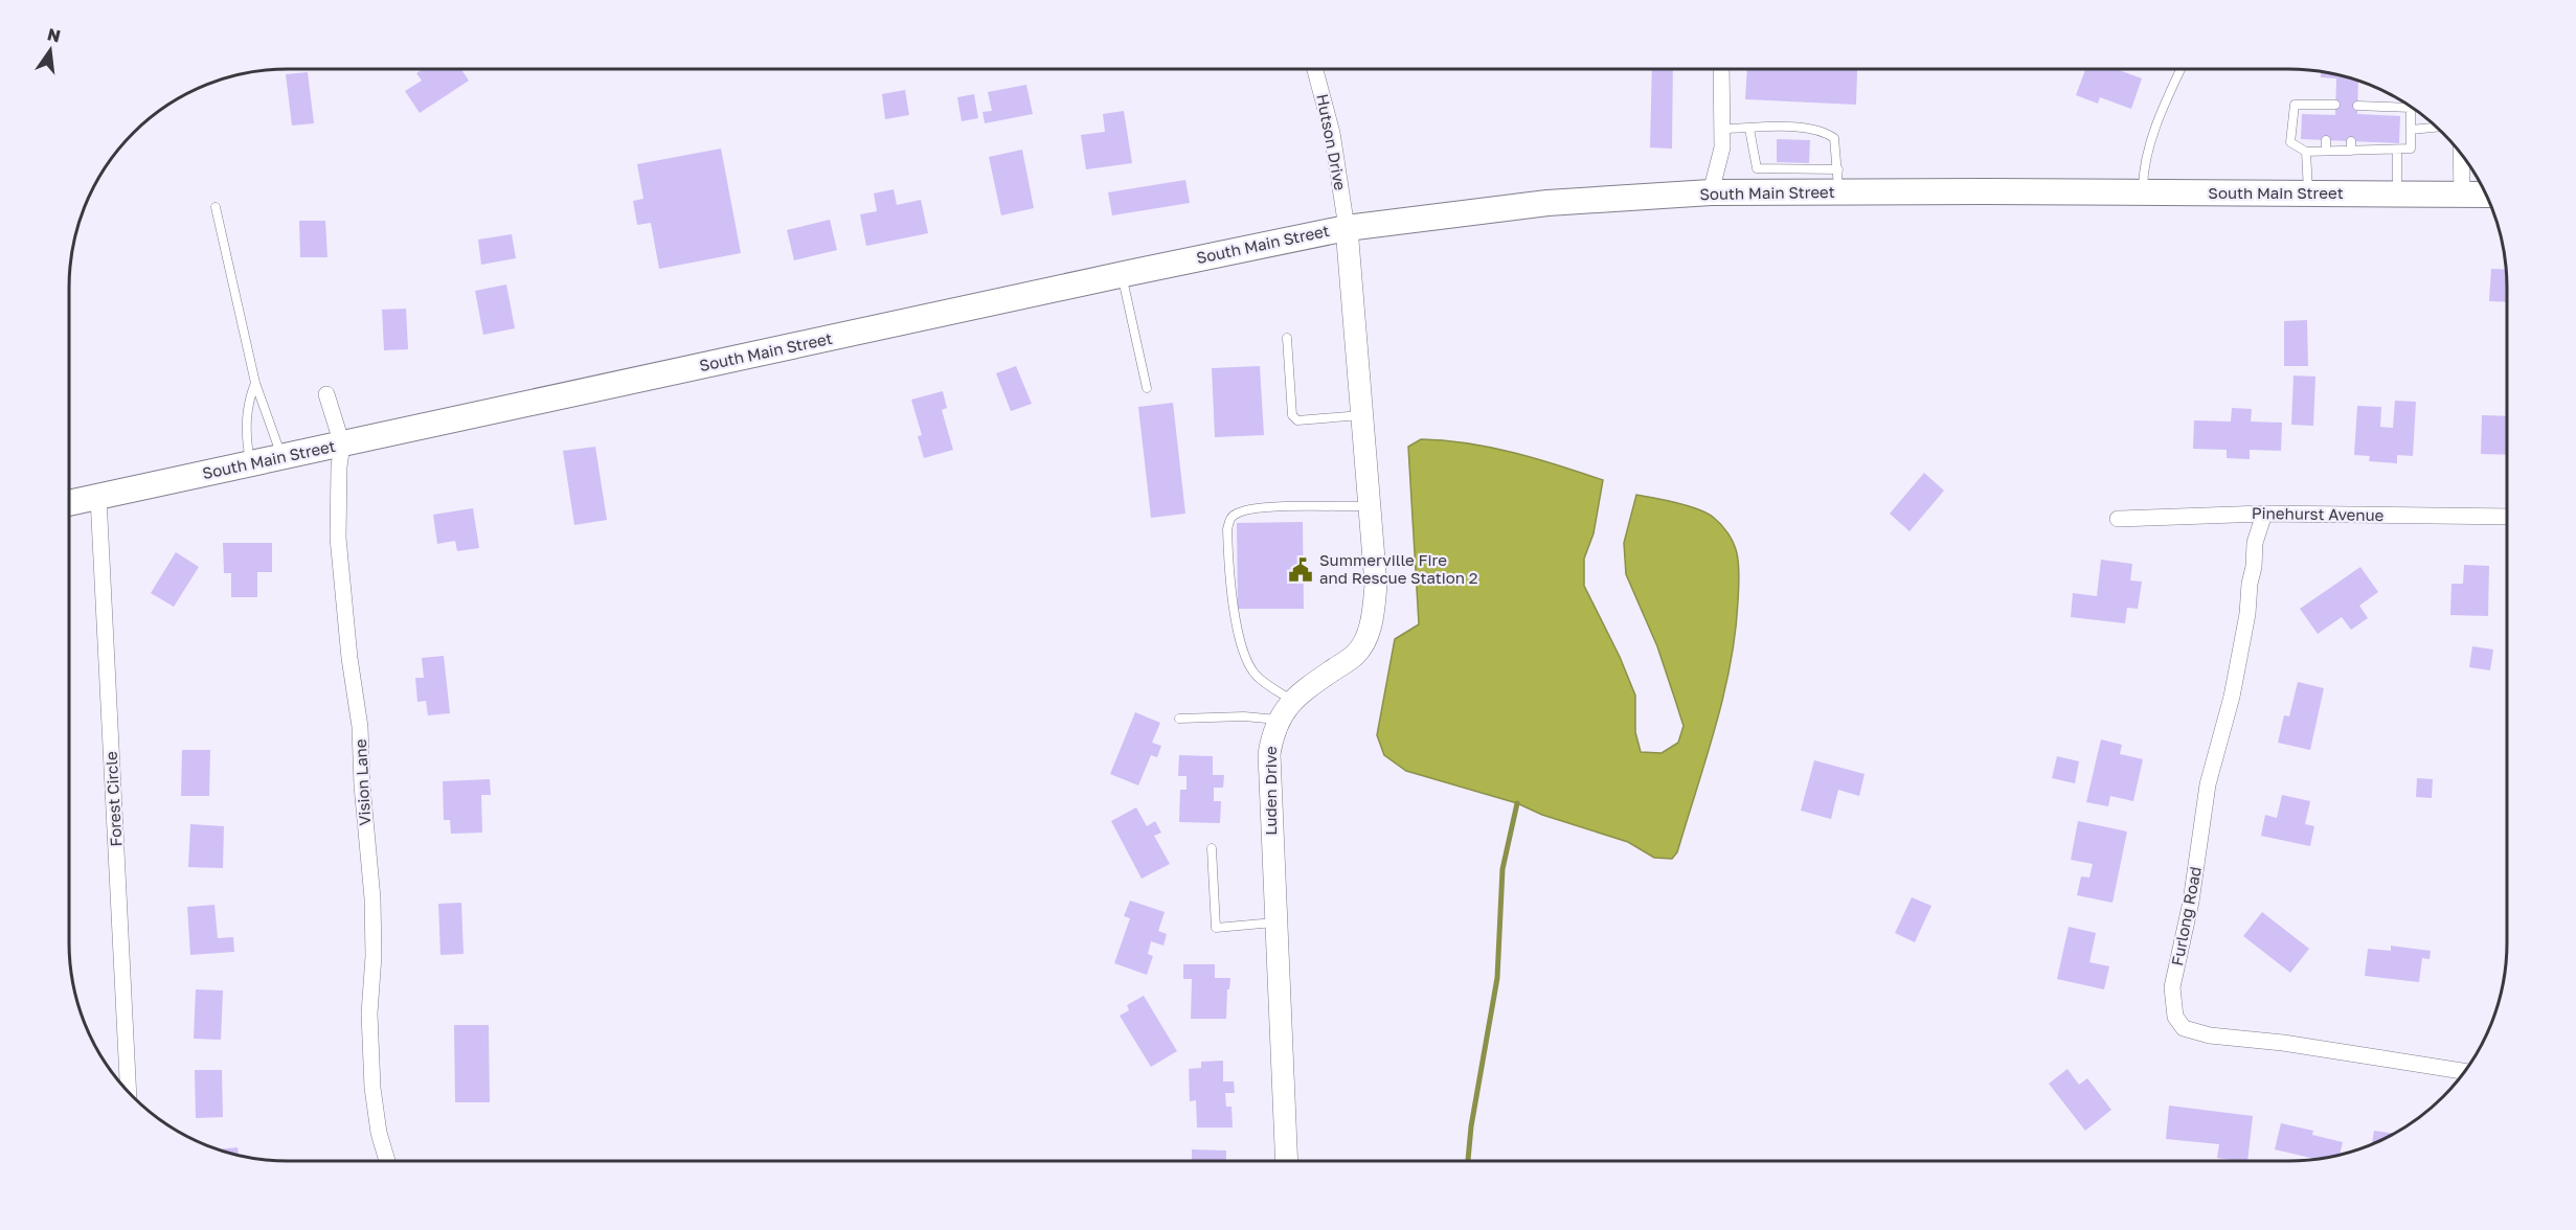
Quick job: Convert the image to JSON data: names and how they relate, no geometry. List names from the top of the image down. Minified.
{"streets":{"main road":["South Main Street"],"street":["Hutson Drive","Pinehurst Avenue","Vision Lane","Luden Drive","Forest Circle","Furlong Road"]},"crossings":[["Hutson Drive","South Main Street"],["Hutson Drive","Luden Drive"],["South Main Street","Vision Lane"],["South Main Street","Luden Drive"],["South Main Street","Forest Circle"],["Pinehurst Avenue","Furlong Road"]],"places":{"public building":["Summerville Fire and Rescue Station 2"]},"north":"top"}
